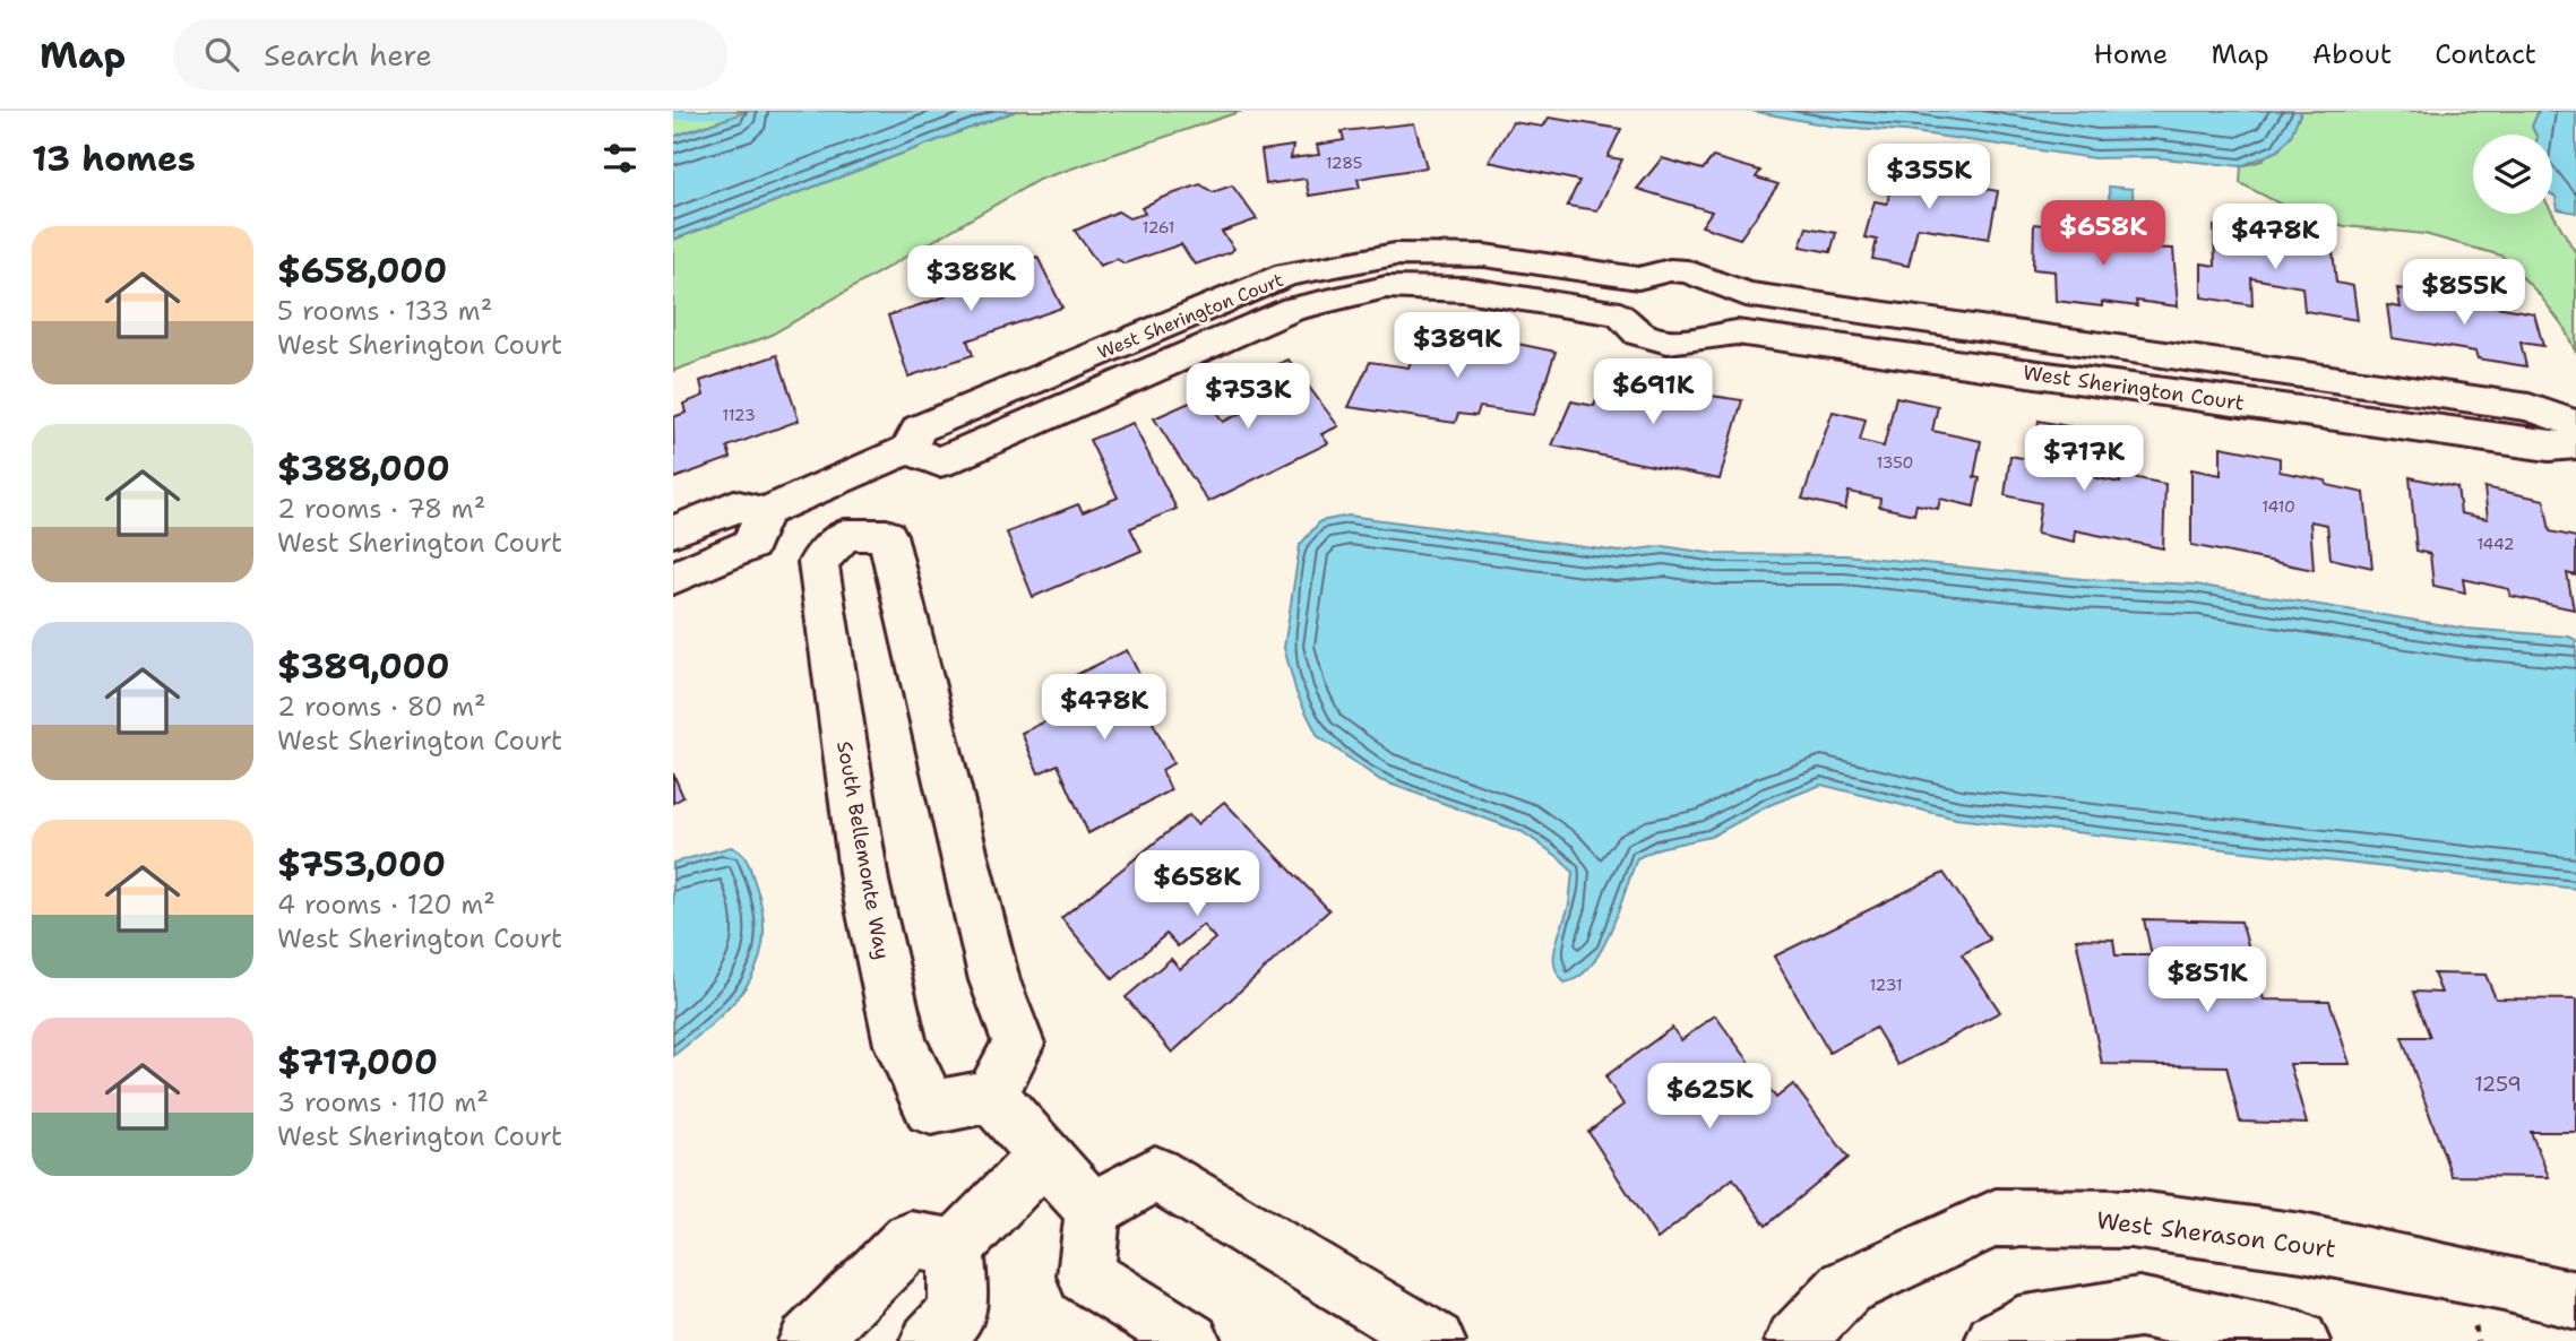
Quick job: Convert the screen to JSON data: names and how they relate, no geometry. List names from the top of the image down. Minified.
{"streets":{"street":["West Sherington Court","South Bellemonte Way","West Sherason Court"]},"house_numbers":["1285","1261","1123","1350","1410","1442","1231","1259"],"page":{"header":"Map","search":"Search here","nav":["Home","Map","About","Contact"],"heading":"13 homes","price":["$355K","$658K","$478K","$388K","$855K","$389K","$691K","$753K","$717K","$478K","$658K","$851K","$625K"],"list":[{"name":"$658,000","note":"5 rooms · 133 m² · West Sherington Court"},{"name":"$388,000","note":"2 rooms · 78 m² · West Sherington Court"},{"name":"$389,000","note":"2 rooms · 80 m² · West Sherington Court"},{"name":"$753,000","note":"4 rooms · 120 m² · West Sherington Court"},{"name":"$717,000","note":"3 rooms · 110 m² · West Sherington Court"}]}}
